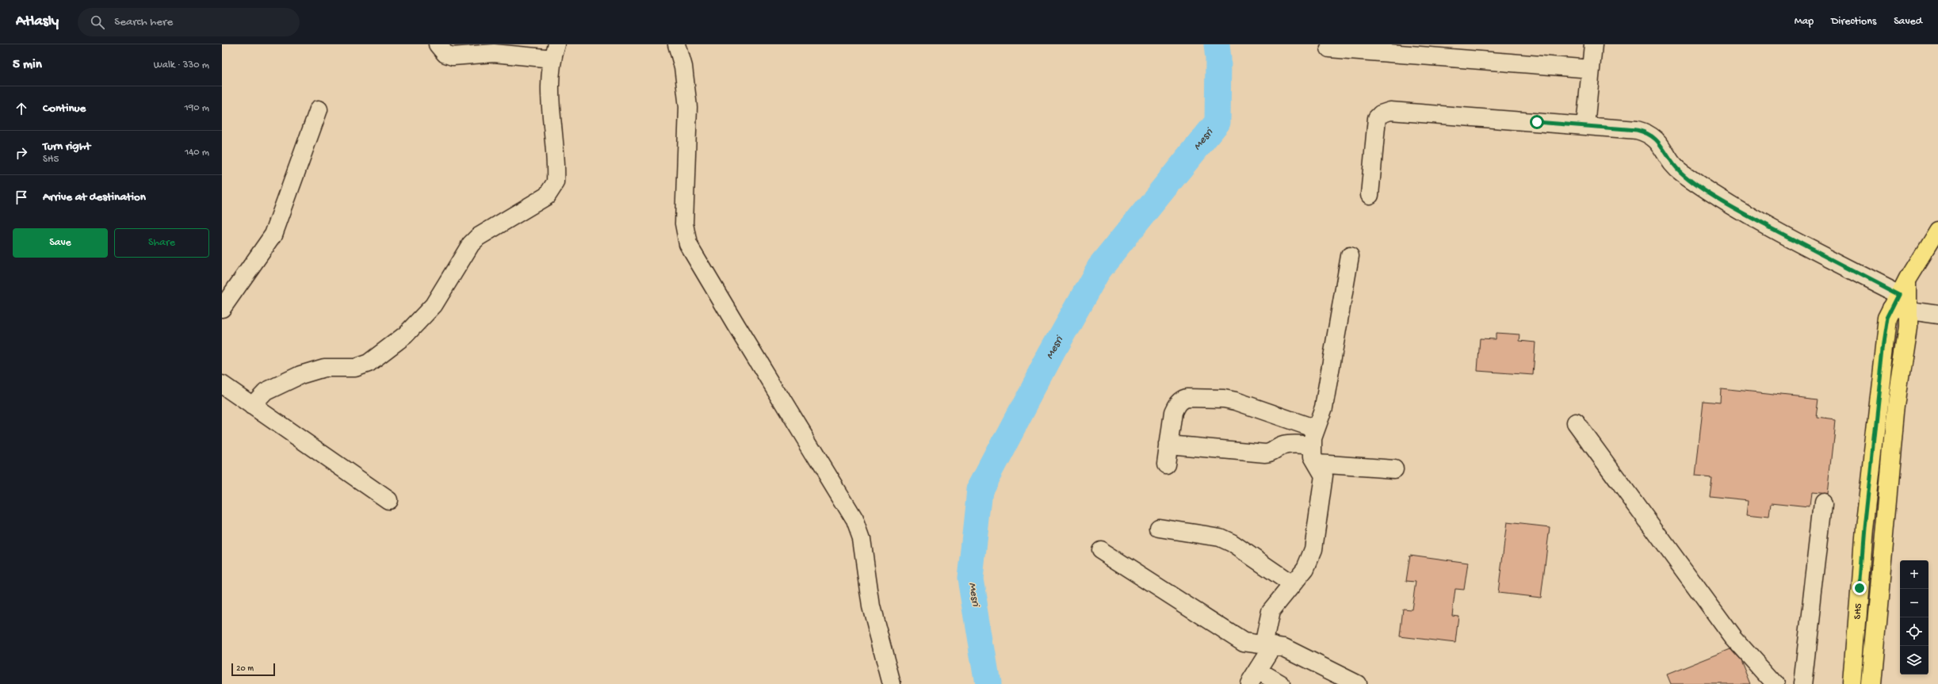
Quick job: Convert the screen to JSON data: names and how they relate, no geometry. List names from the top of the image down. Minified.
{"streets":{"main road":["SH5"]},"water":["Mesri"],"scale_bar":"20 m","page":{"header":"Atlasly","search":"Search here","nav":["Map","Directions","Saved"],"heading":["5 min","Walk · 330 m"],"list":[["Continue","190 m"],["Turn right","SH5","140 m"],"Arrive at destination"],"buttons":["Save","Share"],"map_buttons":["+","−"],"scale":"20 m"}}
